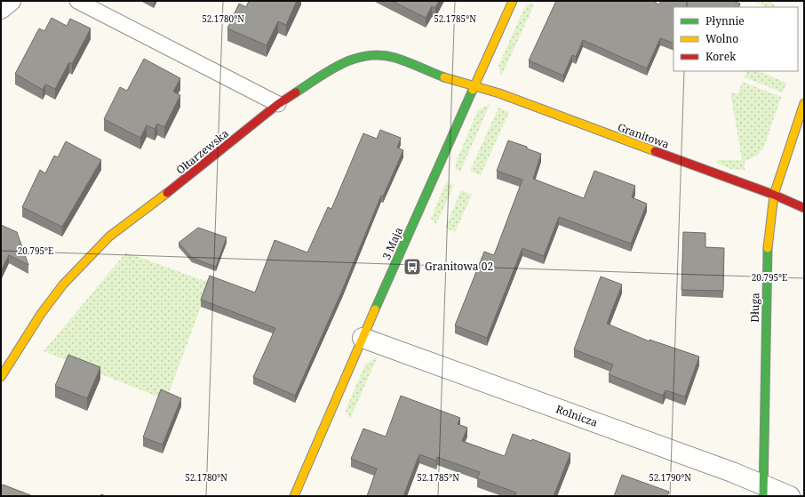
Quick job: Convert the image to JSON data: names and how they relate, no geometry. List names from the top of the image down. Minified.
{"streets":{"street":["Granitowa","Ołtarzewska","3 Maja","Długa","Rolnicza"]},"crossings":[["Granitowa","Ołtarzewska"],["Granitowa","3 Maja"],["Granitowa","Długa"],["Ołtarzewska","3 Maja"],["3 Maja","Rolnicza"],["Długa","Rolnicza"]],"places":{"bus stop":["Granitowa 02"]},"legend":["Płynnie","Wolno","Korek"],"coordinates":["52.1780°N","52.1785°N","20.795°E","52.1790°N"]}
